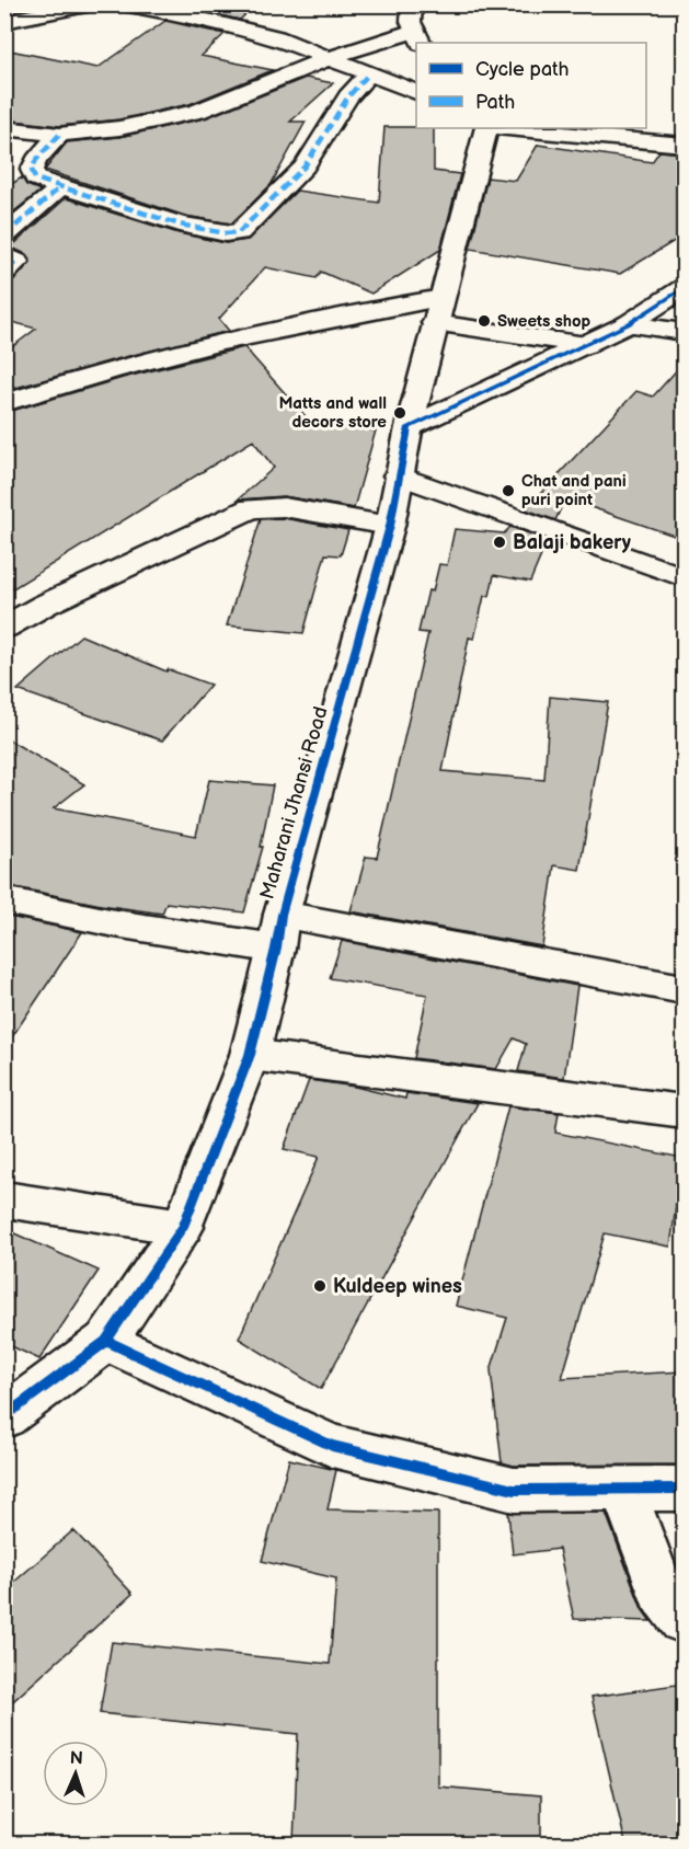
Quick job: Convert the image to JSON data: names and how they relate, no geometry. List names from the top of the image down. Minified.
{"streets":{"street":["Maharani Jhansi Road"]},"places":["Sweets shop","Matts and wall decors store","Chat and pani puri point","Balaji bakery","Kuldeep wines"],"legend":["Cycle path","Path"],"north":"top"}
